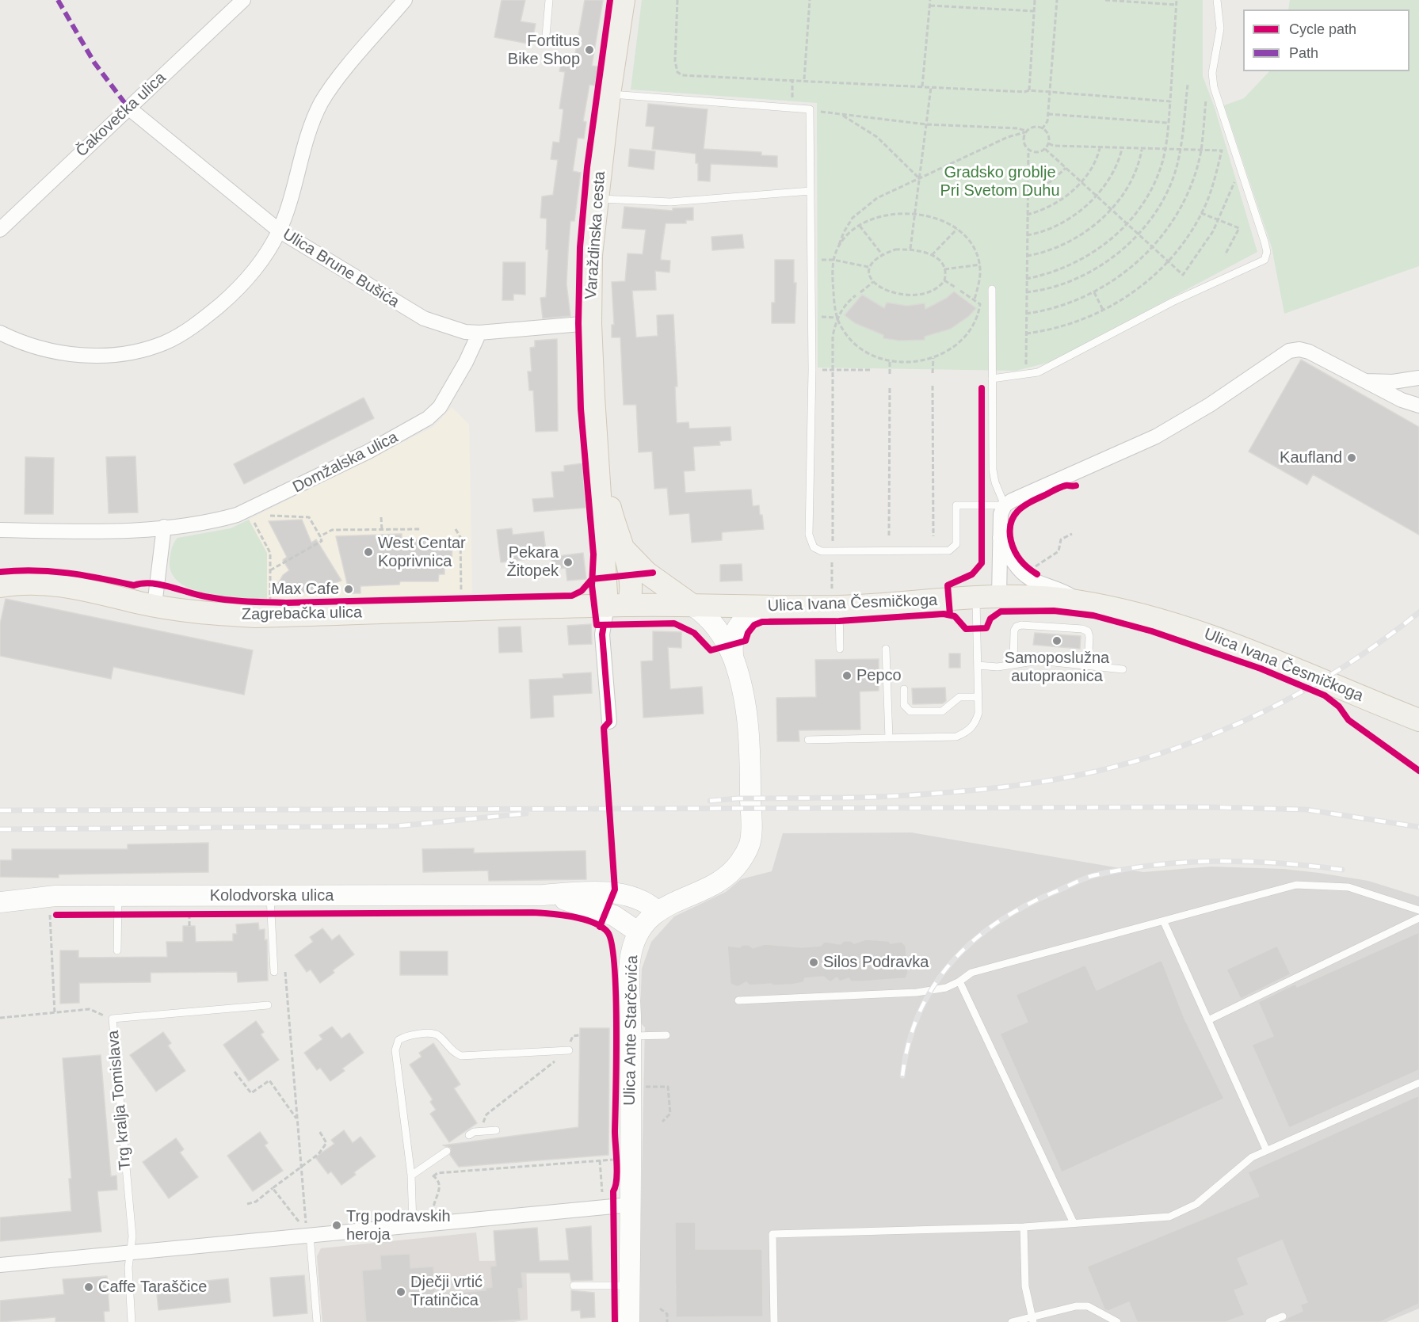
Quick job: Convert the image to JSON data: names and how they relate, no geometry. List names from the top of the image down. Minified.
{"streets":{"main road":["Varaždinska cesta","Ulica Ivana Česmičkoga","Zagrebačka ulica","Kolodvorska ulica","Ulica Ante Starčevića"],"street":["Čakovečka ulica","Ulica Brune Bušića","Domžalska ulica"],"lane":["Trg kralja Tomislava"]},"crossings":[["Čakovečka ulica","Ulica Brune Bušića"],["Varaždinska cesta","Ulica Brune Bušića"],["Varaždinska cesta","Ulica Ivana Česmičkoga"],["Varaždinska cesta","Zagrebačka ulica"],["Ulica Brune Bušića","Domžalska ulica"],["Ulica Ivana Česmičkoga","Zagrebačka ulica"],["Ulica Ivana Česmičkoga","Ulica Ante Starčevića"],["Kolodvorska ulica","Ulica Ante Starčevića"]],"parks":["Gradsko groblje Pri Svetom Duhu"],"places":["Fortitus Bike Shop","Kaufland","West Centar Koprivnica","Pekara Žitopek","Max Cafe","Samoposlužna autopraonica","Pepco","Silos Podravka","Trg podravskih heroja","Caffe Taraščice","Dječji vrtić Tratinčica"],"legend":["Cycle path","Path"]}
